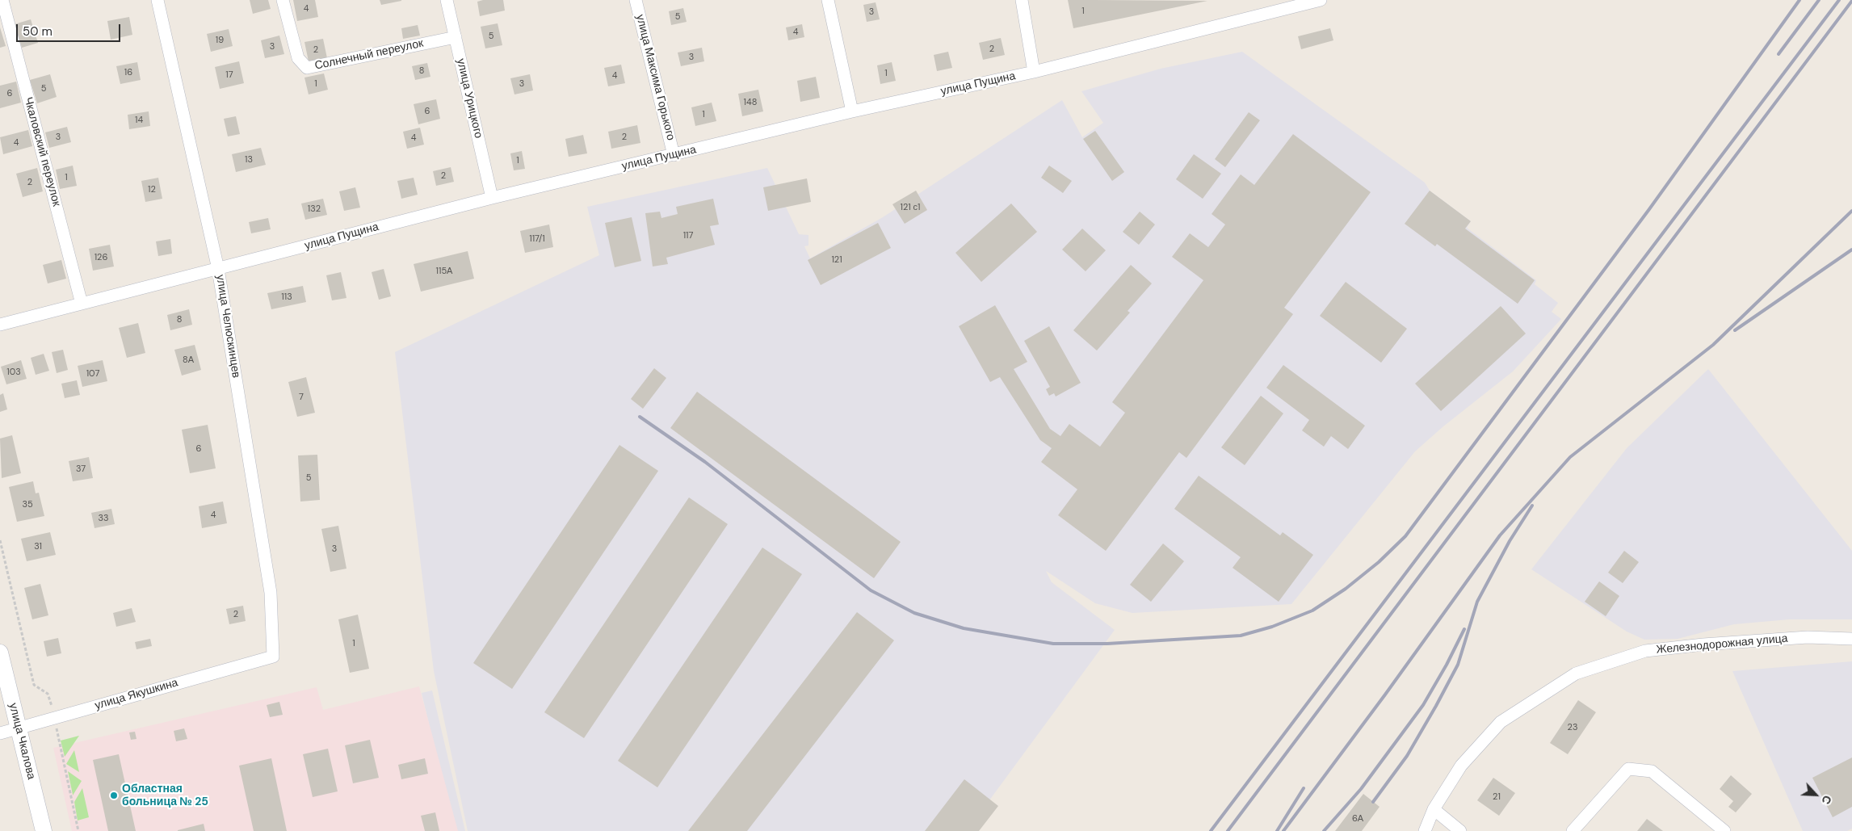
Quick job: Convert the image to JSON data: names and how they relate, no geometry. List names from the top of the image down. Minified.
{"streets":{"street":["Солнечный переулок","улица Максима Горького","улица Пущина","улица Урицкого","Чкаловский переулок","улица Челюскинцев","Железнодорожная улица","улица Якушкина","улица Чкалова"]},"crossings":[["Солнечный переулок","улица Урицкого"],["улица Максима Горького","улица Пущина"],["улица Пущина","улица Урицкого"],["улица Пущина","Чкаловский переулок"],["улица Пущина","улица Челюскинцев"],["улица Челюскинцев","улица Якушкина"],["улица Якушкина","улица Чкалова"]],"places":["Областная больница № 25"],"house_numbers":["4","1","3","5","4","5","19","3","2","2","3","8","16","1","17","4","1","3","5","6","148","6","1","14","3","2","4","4","13","1","2","1","2","12","121 с1","132","117","117/1","126","121","115А","113","8","8А","103","107","7","6","37","5","35","4","33","31","3","2","1","23","21","6А"],"scale_bar":"50 m","north":"bottom right"}
